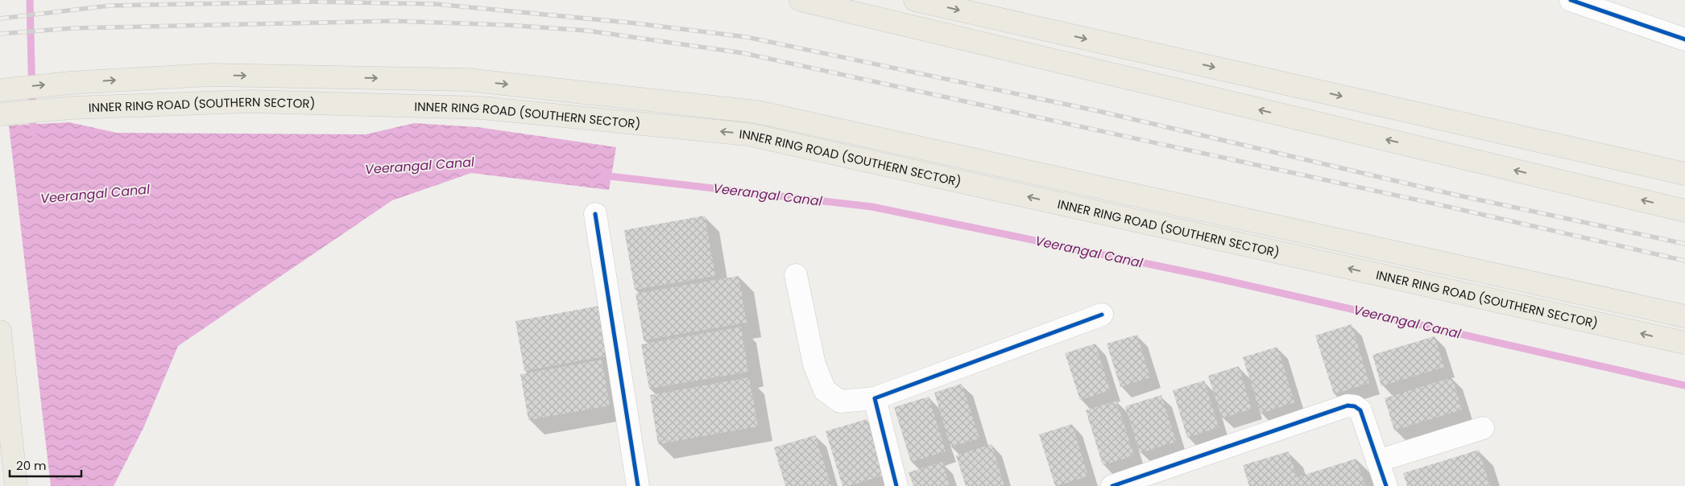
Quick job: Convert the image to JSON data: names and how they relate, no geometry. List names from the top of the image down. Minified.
{"streets":{"main road":["INNER RING ROAD (SOUTHERN SECTOR)"]},"water":["Veerangal Canal"],"scale_bar":"20 m"}
